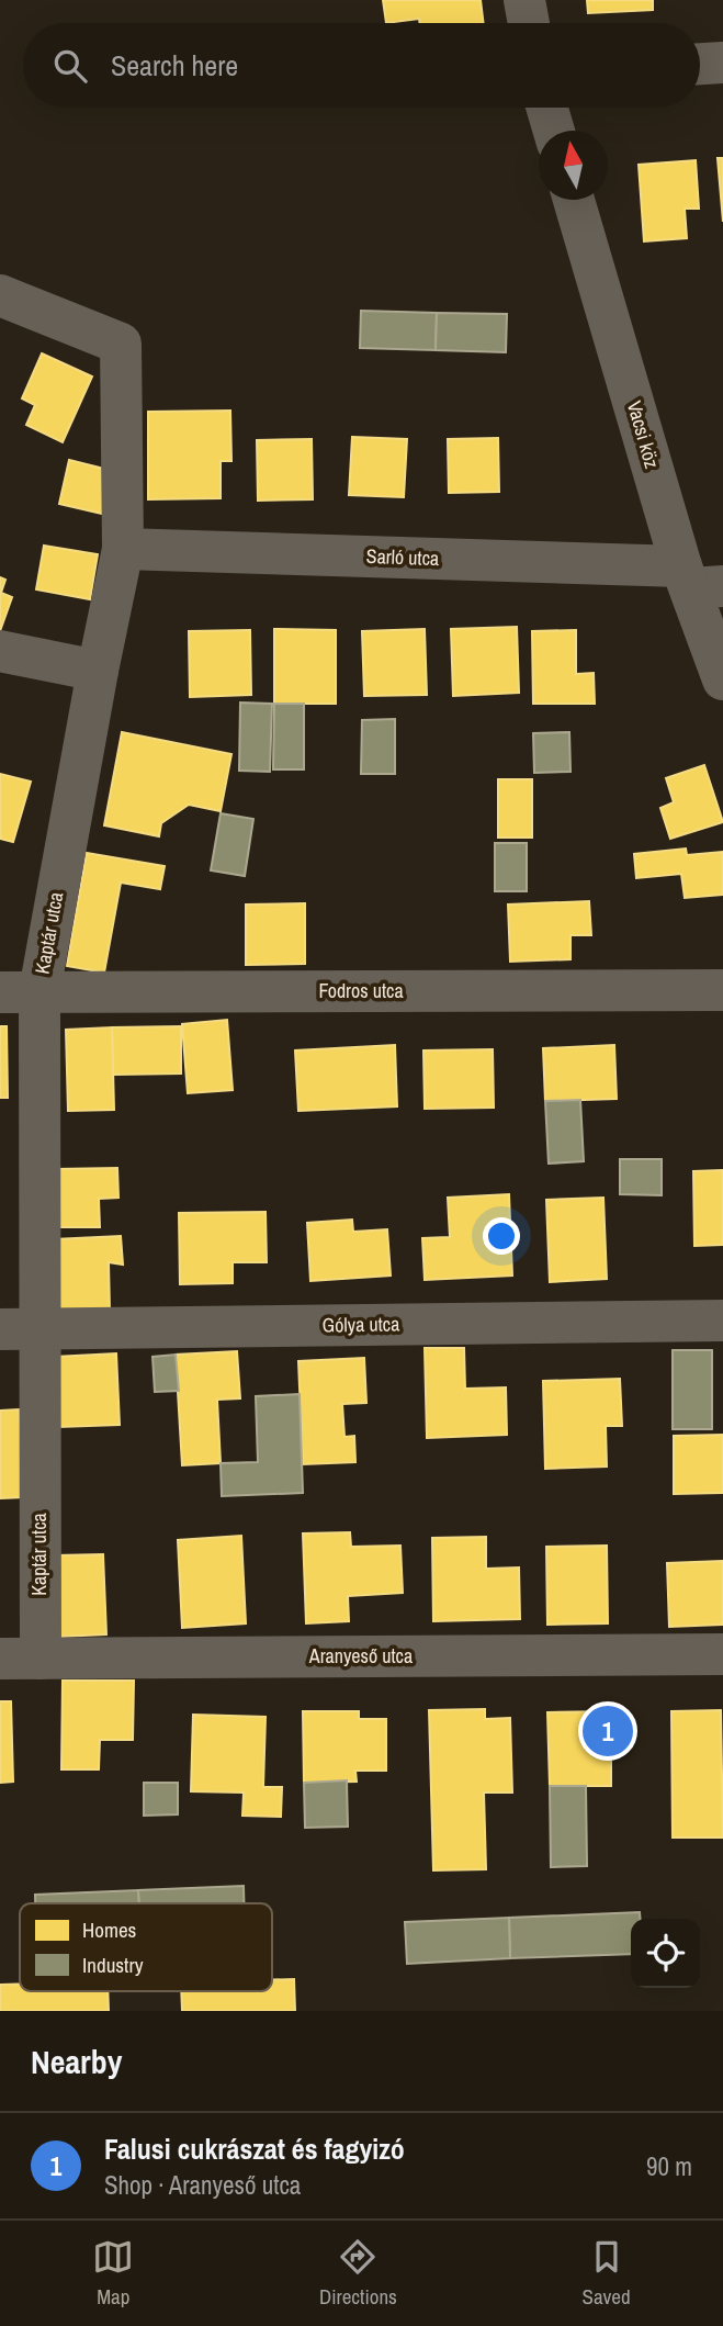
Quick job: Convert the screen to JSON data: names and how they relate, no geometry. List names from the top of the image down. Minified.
{"streets":{"street":["Vacsi köz","Sarló utca","Kaptár utca","Fodros utca","Gólya utca","Aranyeső utca"]},"crossings":[["Vacsi köz","Sarló utca"],["Sarló utca","Kaptár utca"],["Kaptár utca","Fodros utca"],["Kaptár utca","Gólya utca"],["Kaptár utca","Aranyeső utca"]],"legend":["Homes","Industry"],"north":"top","page":{"search":"Search here","pins":"1","heading":"Nearby","list":[{"mark":"1","name":"Falusi cukrászat és fagyizó","note":"Shop · Aranyeső utca","value":"90 m"}],"nav":["Map","Directions","Saved"]}}
